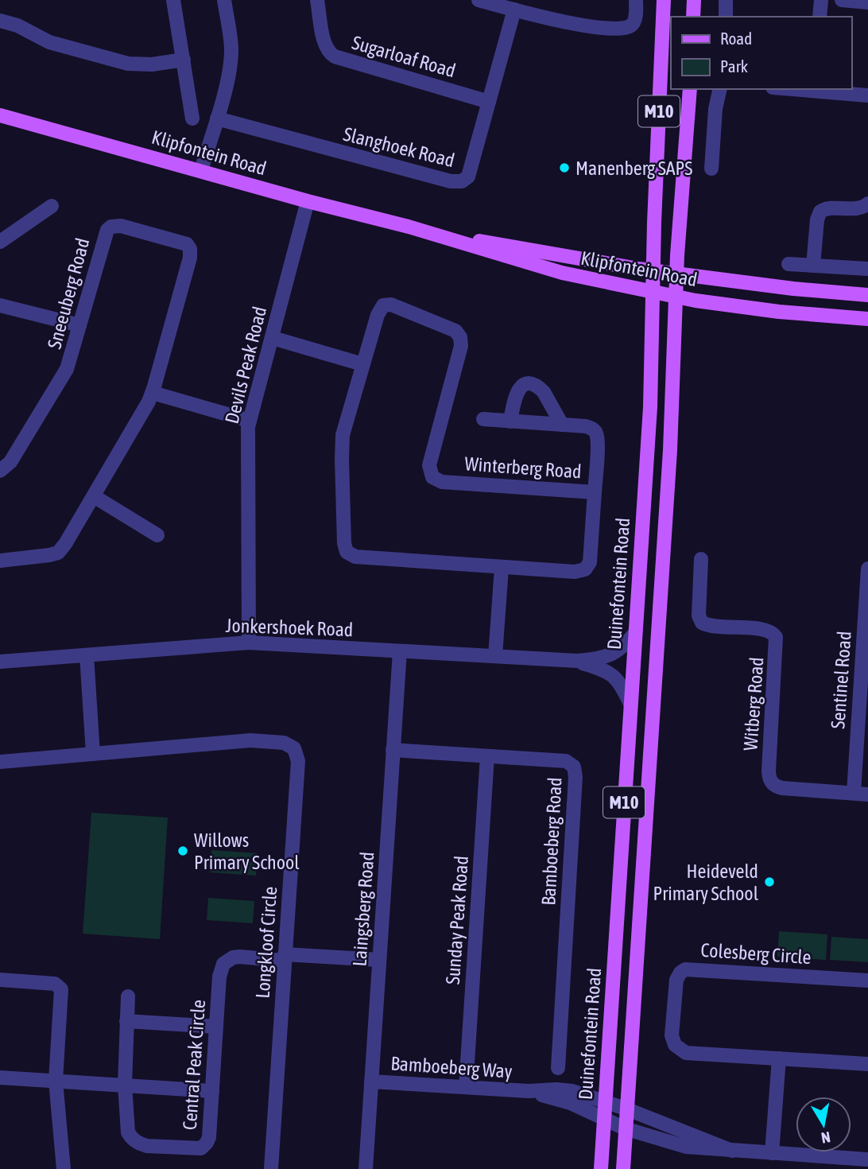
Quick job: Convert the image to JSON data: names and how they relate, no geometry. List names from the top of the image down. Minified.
{"streets":{"main road":["M10","Klipfontein Road","Duinefontein Road"],"street":["Sugarloaf Road","Slanghoek Road","Sneeuberg Road","Devils Peak Road","Winterberg Road","Jonkershoek Road","Sentinel Road","Witberg Road","Bamboeberg Road","Laingsberg Road","Sunday Peak Road","Longkloof Circle","Colesberg Circle","Central Peak Circle","Bamboeberg Way"]},"crossings":[["Sugarloaf Road","Slanghoek Road"],["Klipfontein Road","Devils Peak Road"],["Klipfontein Road","Duinefontein Road"],["Devils Peak Road","Jonkershoek Road"],["Duinefontein Road","Jonkershoek Road"],["Duinefontein Road","Bamboeberg Way"],["Jonkershoek Road","Laingsberg Road"],["Sentinel Road","Witberg Road"],["Bamboeberg Road","Laingsberg Road"],["Bamboeberg Road","Sunday Peak Road"],["Laingsberg Road","Bamboeberg Way"],["Sunday Peak Road","Bamboeberg Way"],["Longkloof Circle","Central Peak Circle"]],"places":["Manenberg SAPS","Willows Primary School","Heideveld Primary School"],"legend":["Road","Park"],"north":"bottom"}
